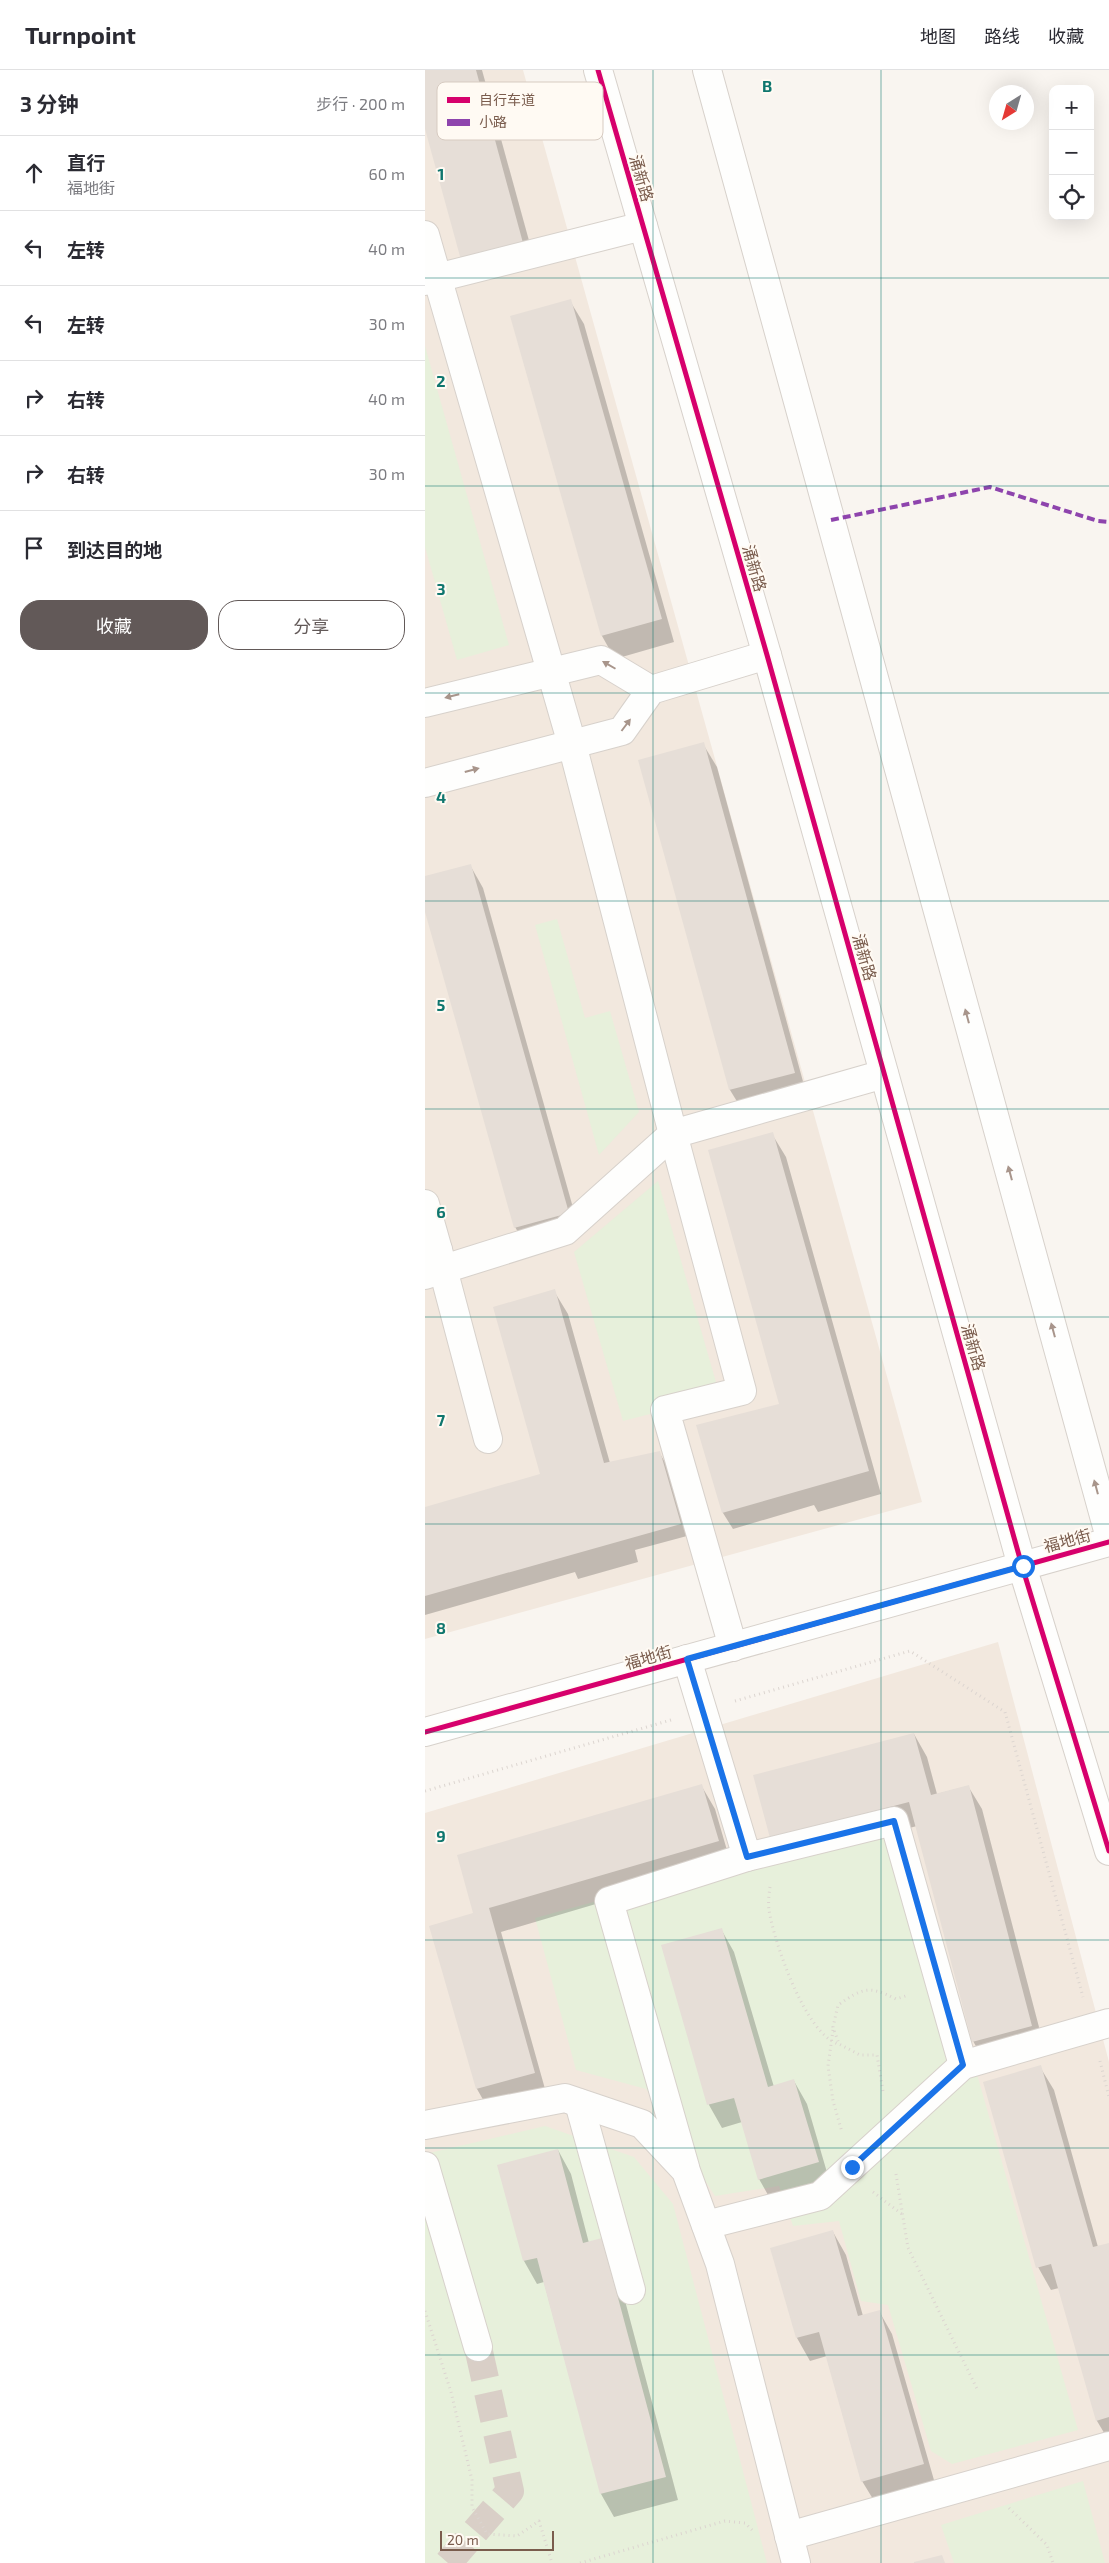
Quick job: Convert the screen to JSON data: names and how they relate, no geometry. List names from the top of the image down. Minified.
{"streets":{"street":["涌新路","福地街"]},"crossings":[["涌新路","福地街"]],"legend":["自行车道","小路"],"scale_bar":"20 m","north":"bottom left","page":{"header":"Turnpoint","nav":["地图","路线","收藏"],"heading":["3 分钟","步行 · 200 m"],"map_buttons":["+","−"],"list":[["直行","福地街","60 m"],["左转","40 m"],["左转","30 m"],["右转","40 m"],["右转","30 m"],"到达目的地"],"buttons":["收藏","分享"],"scale":"20 m"},"grid":{"columns":["B"],"rows":["1","2","3","4","5","6","7","8","9"]}}
